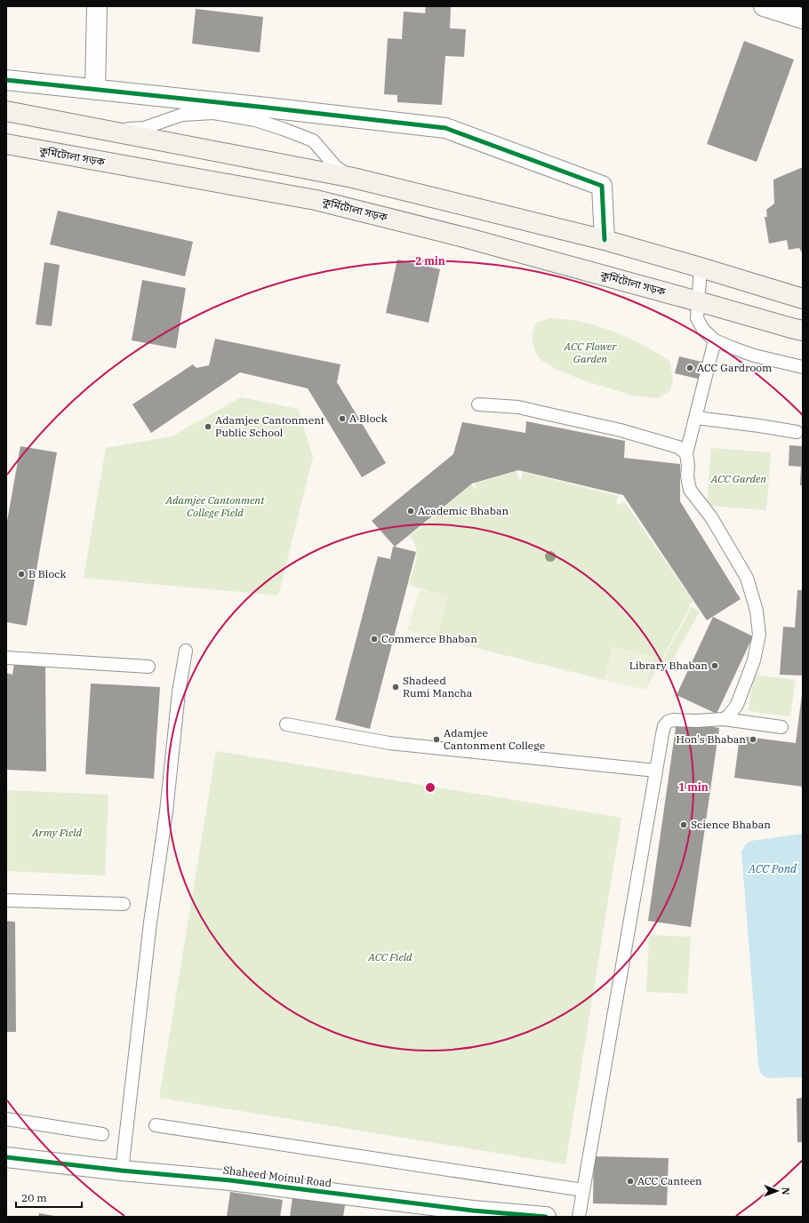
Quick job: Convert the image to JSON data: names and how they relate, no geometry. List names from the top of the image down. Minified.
{"streets":{"main road":["কুর্মিটোলা সড়ক"],"street":["Shaheed Moinul Road"]},"water":["ACC Pond"],"parks":["ACC Flower Garden","ACC Garden","Adamjee Cantonment College Field","Army Field","ACC Field"],"places":["ACC Gardroom","A Block","Adamjee Cantonment Public School","Academic Bhaban","B Block","Commerce Bhaban","Library Bhaban","Shadeed Rumi Mancha","Adamjee Cantonment College","Hon's Bhaban","Science Bhaban","ACC Canteen"],"scale_bar":"20 m","north":"right","rings":["2 min","1 min"]}
